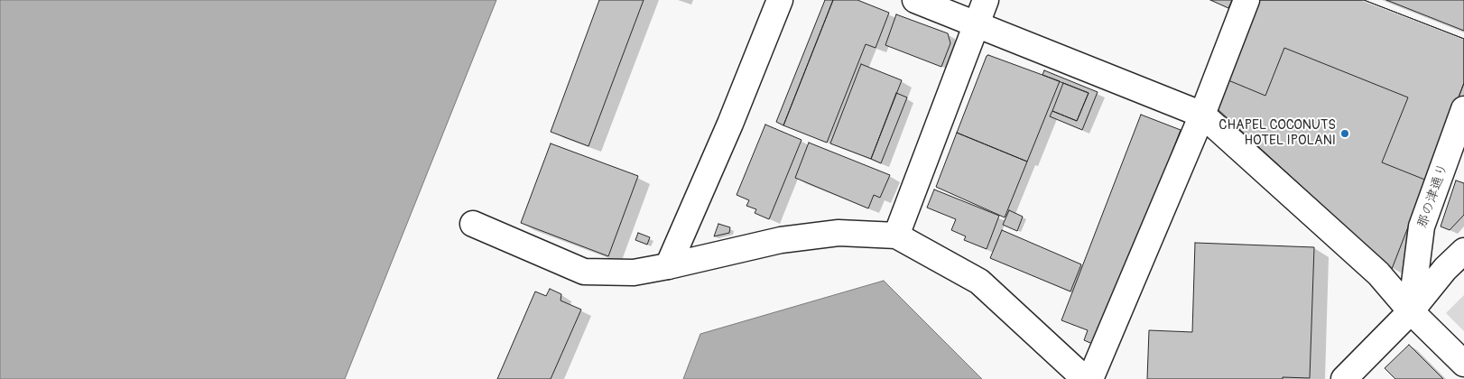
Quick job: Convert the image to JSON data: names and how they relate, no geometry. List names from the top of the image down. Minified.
{"streets":{"street":["那の津通り"]},"places":["CHAPEL COCONUTS HOTEL IPOLANI"]}
